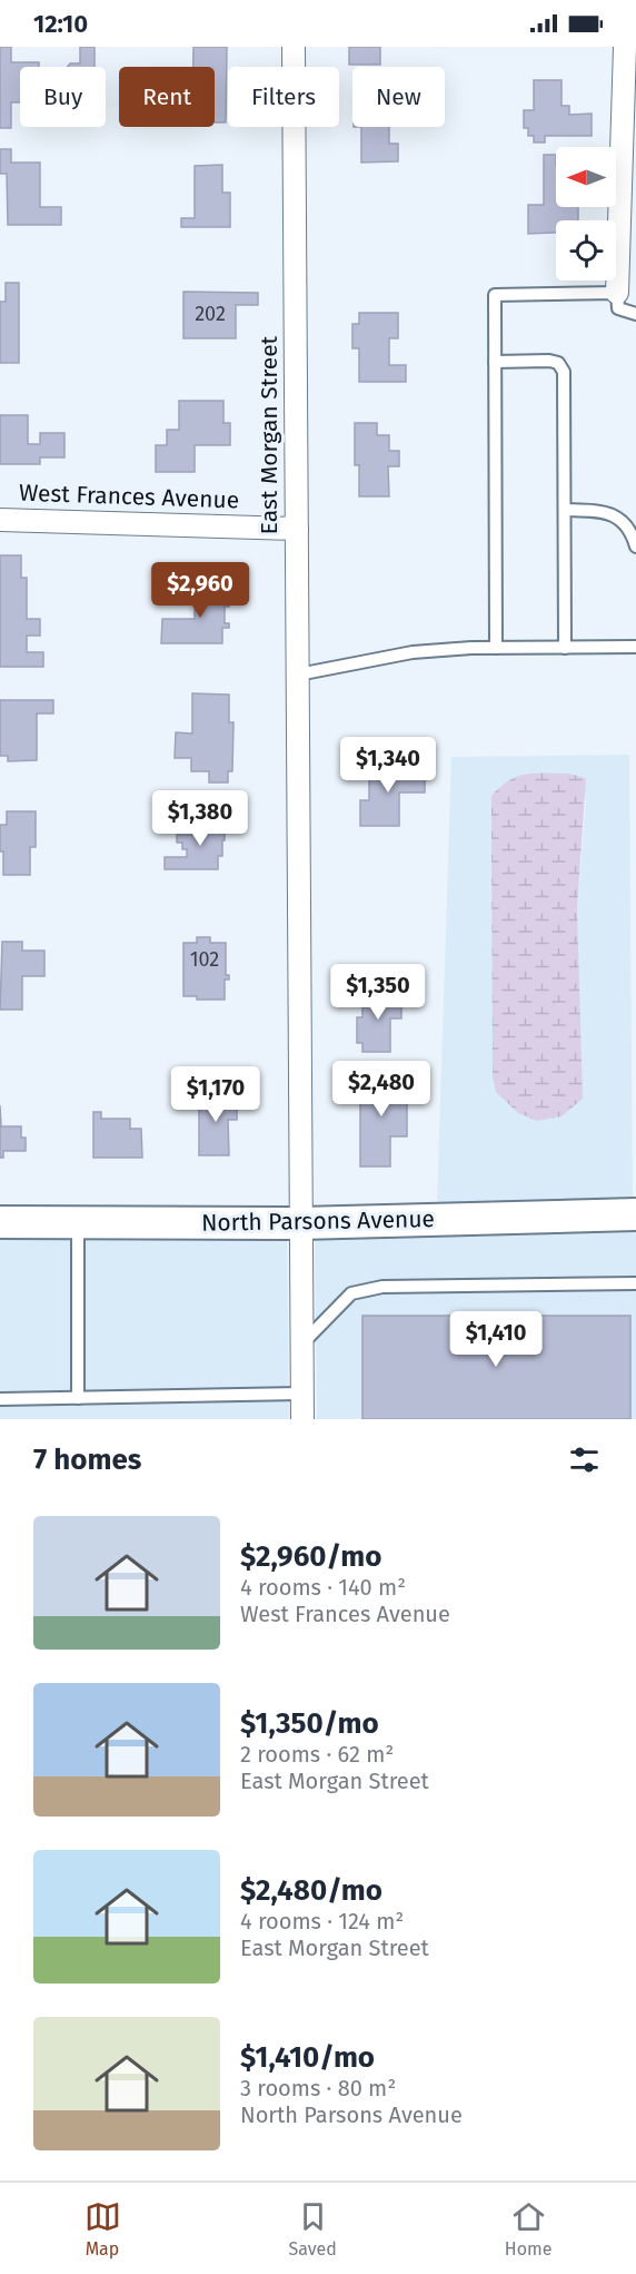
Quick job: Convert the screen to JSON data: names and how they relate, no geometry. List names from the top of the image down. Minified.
{"streets":{"main road":["North Parsons Avenue"],"street":["East Morgan Street","West Frances Avenue"]},"crossings":[["East Morgan Street","West Frances Avenue"],["East Morgan Street","North Parsons Avenue"]],"house_numbers":["202","102"],"north":"left","page":{"status":"12:10","chip":["Buy","Rent","Filters","New"],"price":["$2,960","$1,340","$1,380","$1,350","$2,480","$1,170","$1,410"],"heading":"7 homes","list":[{"name":"$2,960/mo","note":"4 rooms · 140 m² · West Frances Avenue"},{"name":"$1,350/mo","note":"2 rooms · 62 m² · East Morgan Street"},{"name":"$2,480/mo","note":"4 rooms · 124 m² · East Morgan Street"},{"name":"$1,410/mo","note":"3 rooms · 80 m² · North Parsons Avenue"}],"tabs":["Map","Saved","Home"]}}
